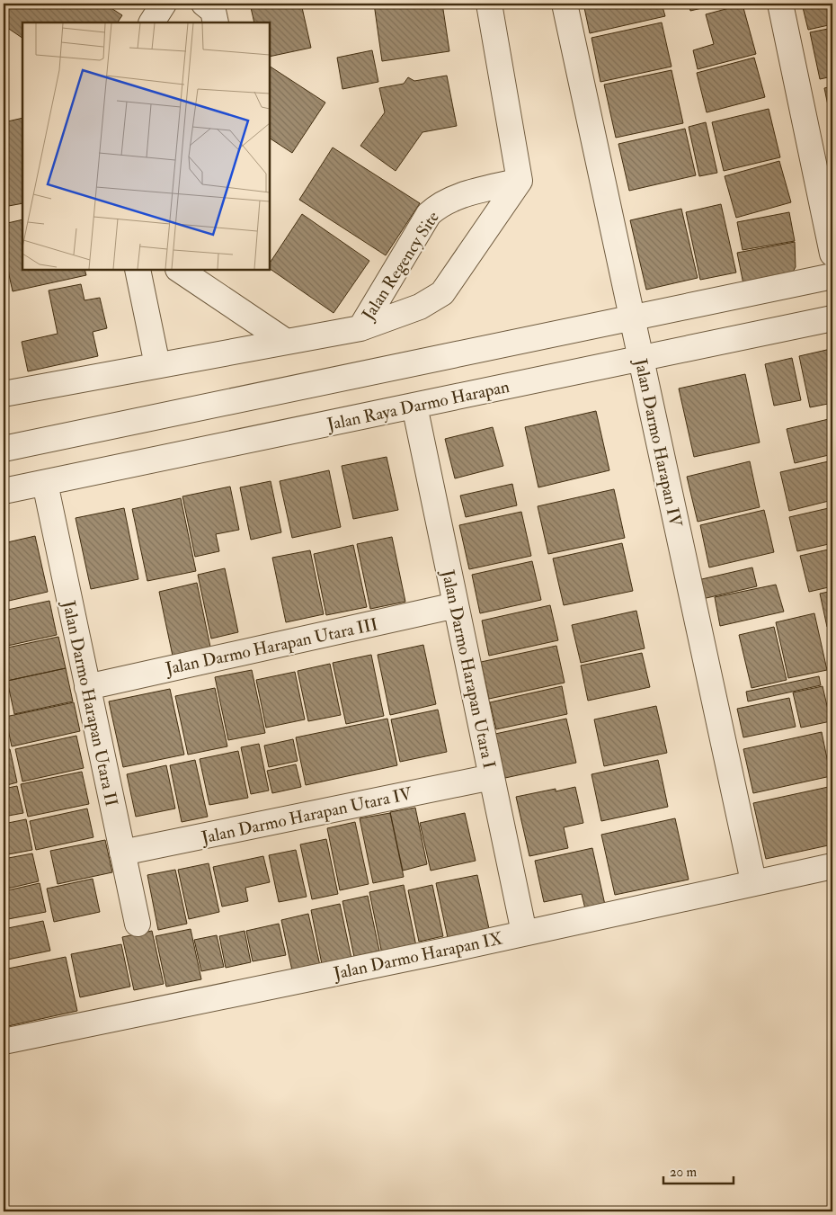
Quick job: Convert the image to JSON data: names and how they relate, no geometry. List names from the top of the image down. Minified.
{"streets":{"street":["Jalan Regency Site","Jalan Raya Darmo Harapan","Jalan Darmo Harapan IV","Jalan Darmo Harapan Utara III","Jalan Darmo Harapan Utara I","Jalan Darmo Harapan Utara II","Jalan Darmo Harapan Utara IV","Jalan Darmo Harapan IX"]},"crossings":[["Jalan Raya Darmo Harapan","Jalan Darmo Harapan IV"],["Jalan Raya Darmo Harapan","Jalan Darmo Harapan Utara I"],["Jalan Raya Darmo Harapan","Jalan Darmo Harapan Utara II"],["Jalan Darmo Harapan IV","Jalan Darmo Harapan IX"],["Jalan Darmo Harapan Utara III","Jalan Darmo Harapan Utara I"],["Jalan Darmo Harapan Utara III","Jalan Darmo Harapan Utara II"],["Jalan Darmo Harapan Utara I","Jalan Darmo Harapan Utara IV"],["Jalan Darmo Harapan Utara I","Jalan Darmo Harapan IX"],["Jalan Darmo Harapan Utara II","Jalan Darmo Harapan Utara IV"]],"scale_bar":"20 m"}
